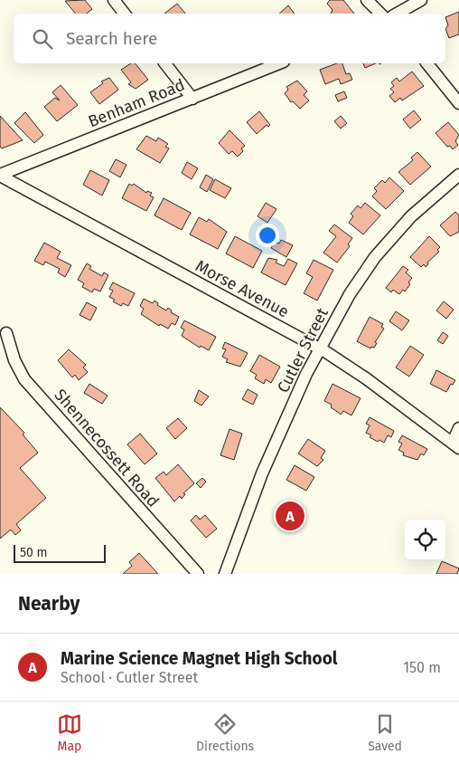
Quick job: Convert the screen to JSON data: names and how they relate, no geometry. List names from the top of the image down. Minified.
{"streets":{"street":["Benham Road","Morse Avenue","Cutler Street","Shennecossett Road"]},"crossings":[["Benham Road","Morse Avenue"],["Morse Avenue","Cutler Street"]],"scale_bar":"50 m","page":{"search":"Search here","pins":"A","scale":"50 m","heading":"Nearby","list":[{"mark":"A","name":"Marine Science Magnet High School","note":"School · Cutler Street","value":"150 m"}],"nav":["Map","Directions","Saved"]}}
